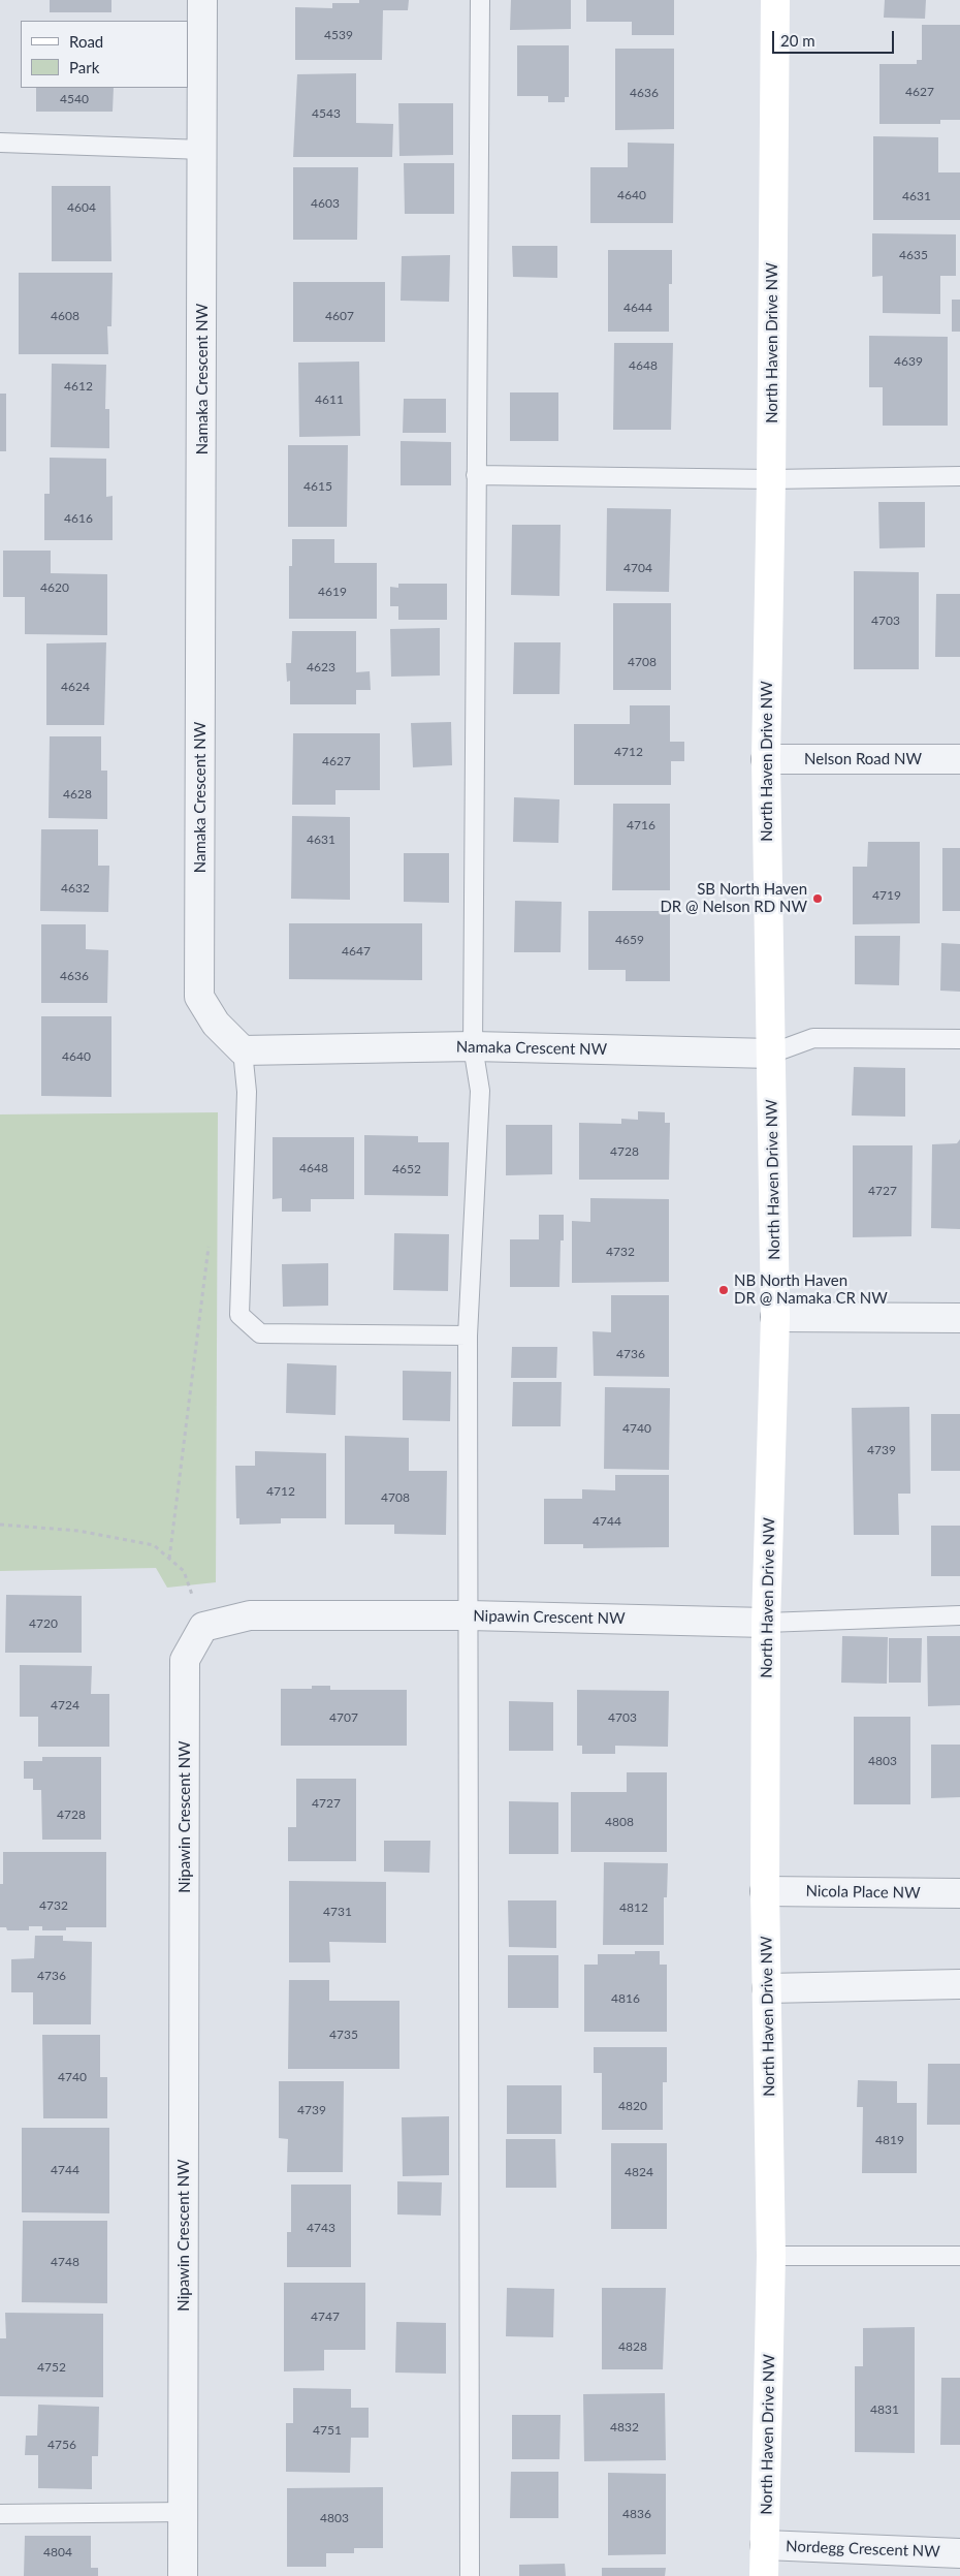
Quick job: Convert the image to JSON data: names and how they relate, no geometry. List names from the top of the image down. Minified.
{"streets":{"street":["North Haven Drive NW","Namaka Crescent NW","Nelson Road NW","Nipawin Crescent NW","Nicola Place NW","Nordegg Crescent NW"]},"crossings":[["North Haven Drive NW","Namaka Crescent NW"],["North Haven Drive NW","Nelson Road NW"],["North Haven Drive NW","Nipawin Crescent NW"],["North Haven Drive NW","Nicola Place NW"],["North Haven Drive NW","Nordegg Crescent NW"]],"places":["SB North Haven DR @ Nelson RD NW","NB North Haven DR @ Namaka CR NW"],"house_numbers":["4539","4627","4636","4540","4543","4640","4631","4603","4604","4635","4644","4608","4607","4639","4648","4612","4611","4615","4616","4704","4620","4619","4703","4708","4623","4624","4712","4627","4628","4716","4631","4632","4719","4659","4647","4636","4640","4728","4648","4652","4727","4732","4736","4740","4739","4712","4708","4744","4720","4724","4707","4703","4803","4727","4728","4808","4732","4812","4731","4736","4816","4735","4740","4820","4739","4819","4744","4824","4743","4748","4747","4828","4752","4831","4832","4751","4756","4836","4803","4804"],"legend":["Road","Park"],"scale_bar":"20 m"}
